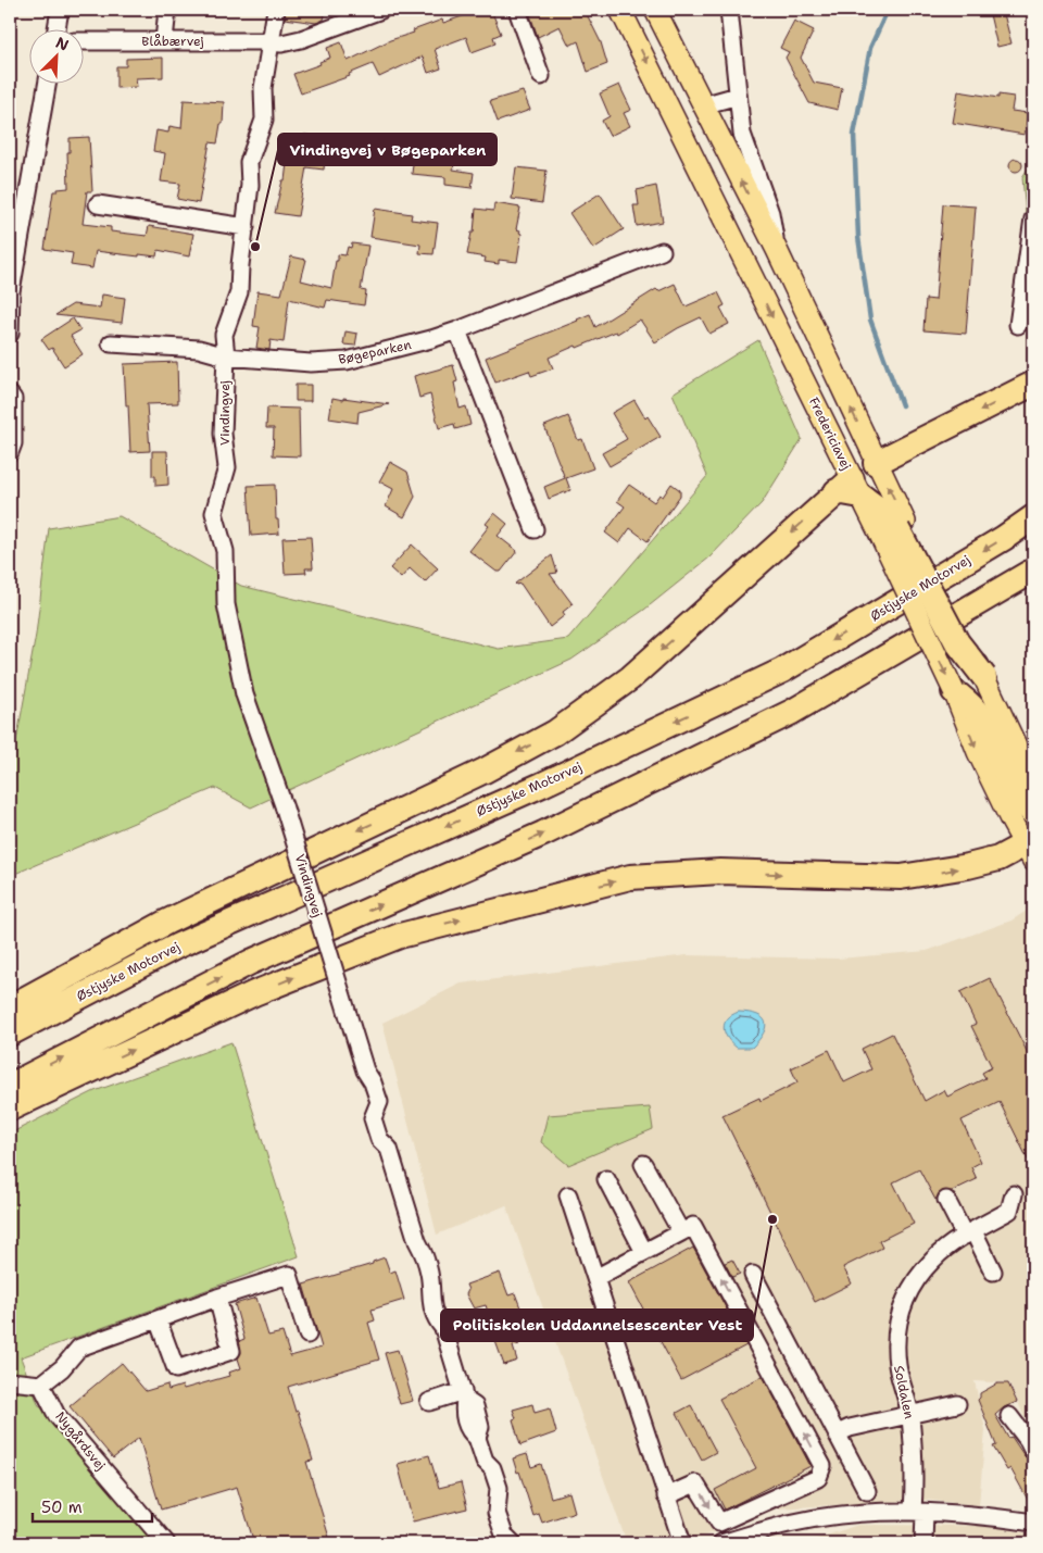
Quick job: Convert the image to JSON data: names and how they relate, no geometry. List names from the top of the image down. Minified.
{"streets":{"highway":["Østjyske Motorvej"],"main road":["Fredericiavej"],"street":["Blåbærvej","Bøgeparken","Vindingvej","Soldalen","Nygårdsvej"]},"crossings":[["Blåbærvej","Vindingvej"],["Bøgeparken","Vindingvej"]],"places":["Vindingvej v Bøgeparken","Politiskolen Uddannelsescenter Vest"],"scale_bar":"50 m","north":"top right"}
